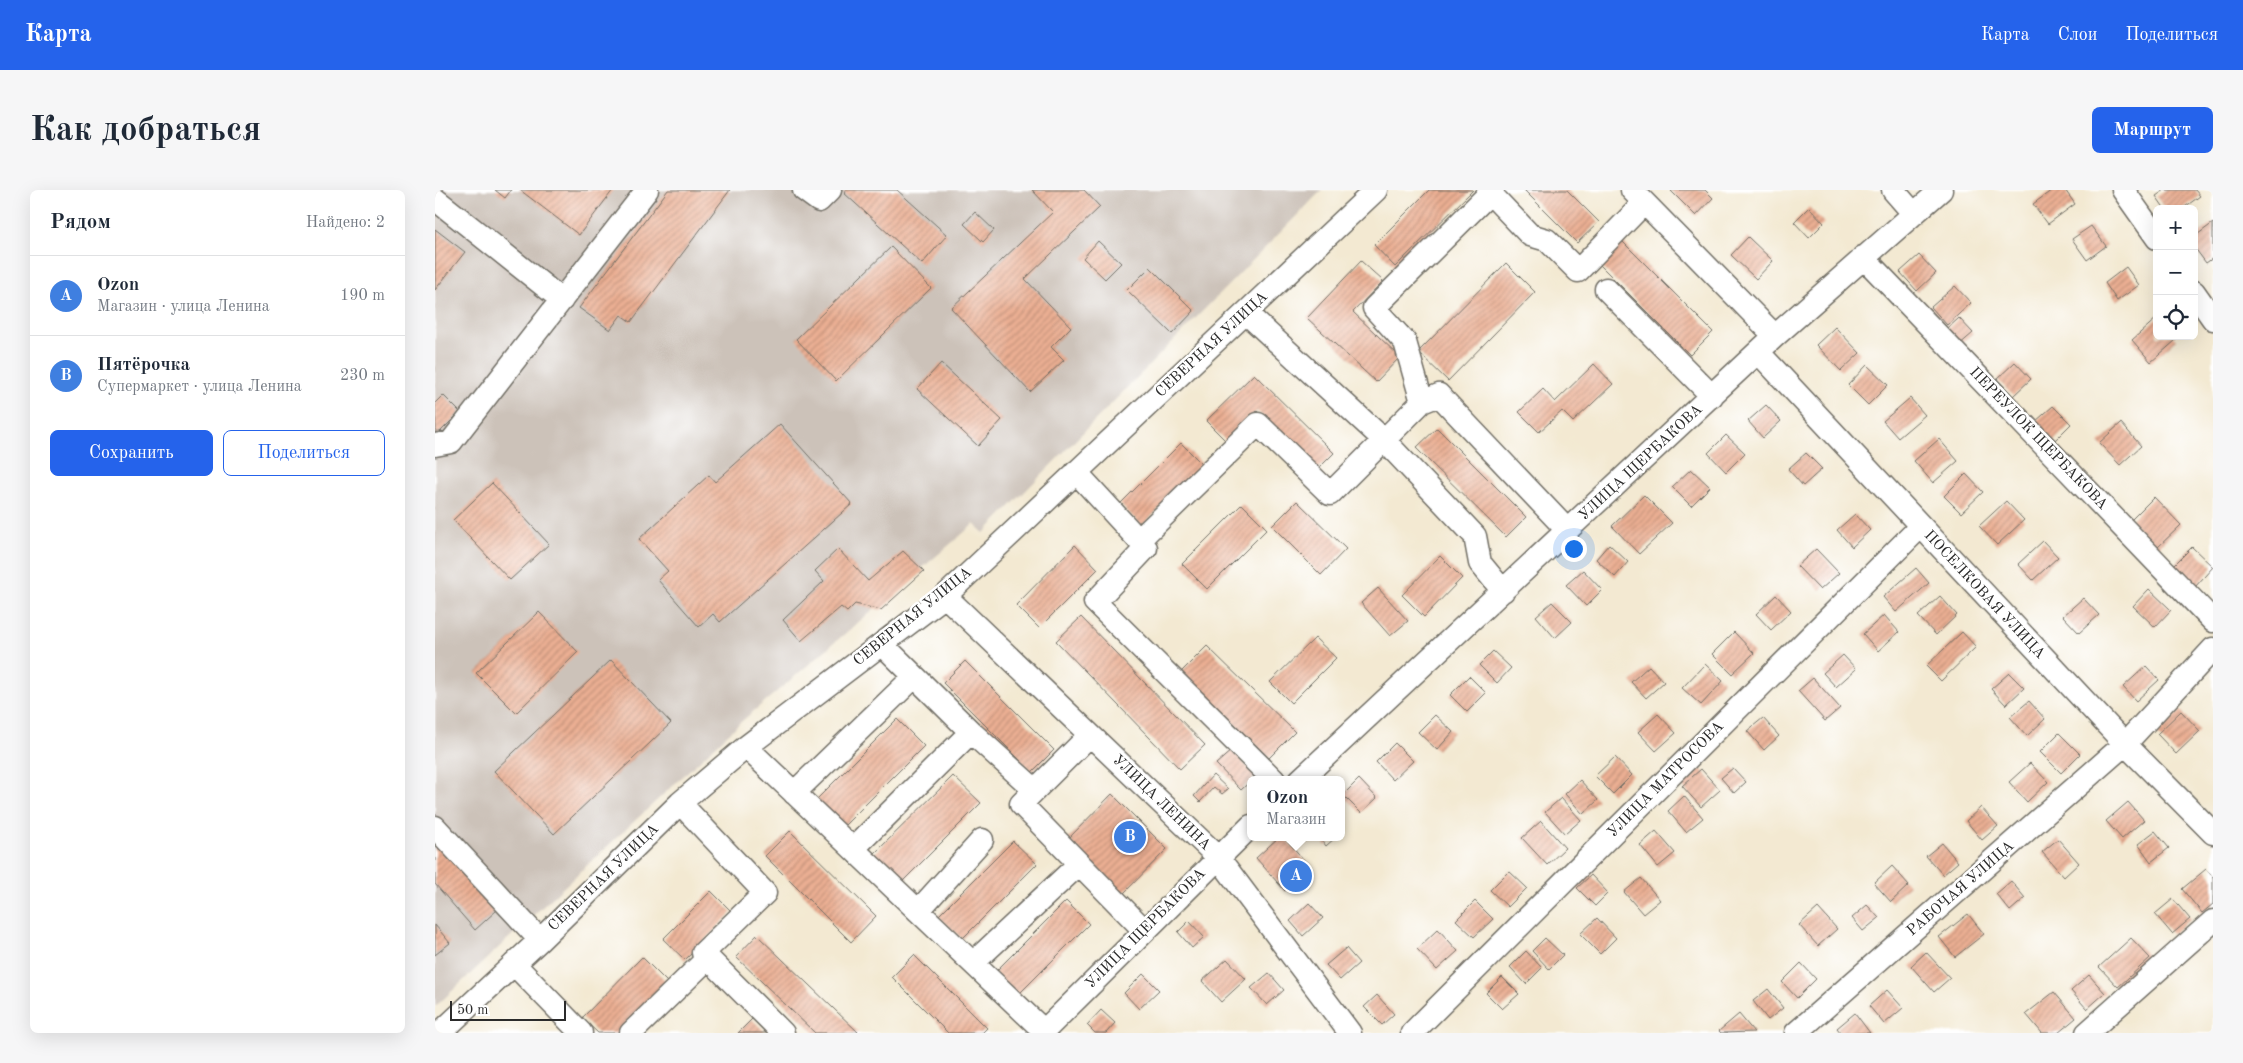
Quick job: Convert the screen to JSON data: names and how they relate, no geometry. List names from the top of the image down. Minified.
{"streets":{"street":["СЕВЕРНАЯ УЛИЦА","ПЕРЕУЛОК ЩЕРБАКОВА","УЛИЦА ЩЕРБАКОВА","ПОСЕЛКОВАЯ УЛИЦА","УЛИЦА МАТРОСОВА","УЛИЦА ЛЕНИНА","РАБОЧАЯ УЛИЦА"]},"crossings":[["СЕВЕРНАЯ УЛИЦА","УЛИЦА ЛЕНИНА"],["ПЕРЕУЛОК ЩЕРБАКОВА","УЛИЦА ЩЕРБАКОВА"],["УЛИЦА ЩЕРБАКОВА","ПОСЕЛКОВАЯ УЛИЦА"],["УЛИЦА ЩЕРБАКОВА","УЛИЦА ЛЕНИНА"],["ПОСЕЛКОВАЯ УЛИЦА","УЛИЦА МАТРОСОВА"],["ПОСЕЛКОВАЯ УЛИЦА","РАБОЧАЯ УЛИЦА"]],"scale_bar":"50 m","page":{"header":"Карта","nav":["Карта","Слои","Поделиться"],"buttons":["Маршрут",["Сохранить","Поделиться"]],"title":"Как добраться","heading":["Рядом","Найдено: 2"],"map_buttons":["+","−"],"list":[{"mark":"A","name":"Ozon","note":"Магазин · улица Ленина","value":"190 m"},{"mark":"B","name":"Пятёрочка","note":"Супермаркет · улица Ленина","value":"230 m"}],"popup":["Ozon","Магазин"],"pins":["B","A"],"scale":"50 m"}}
